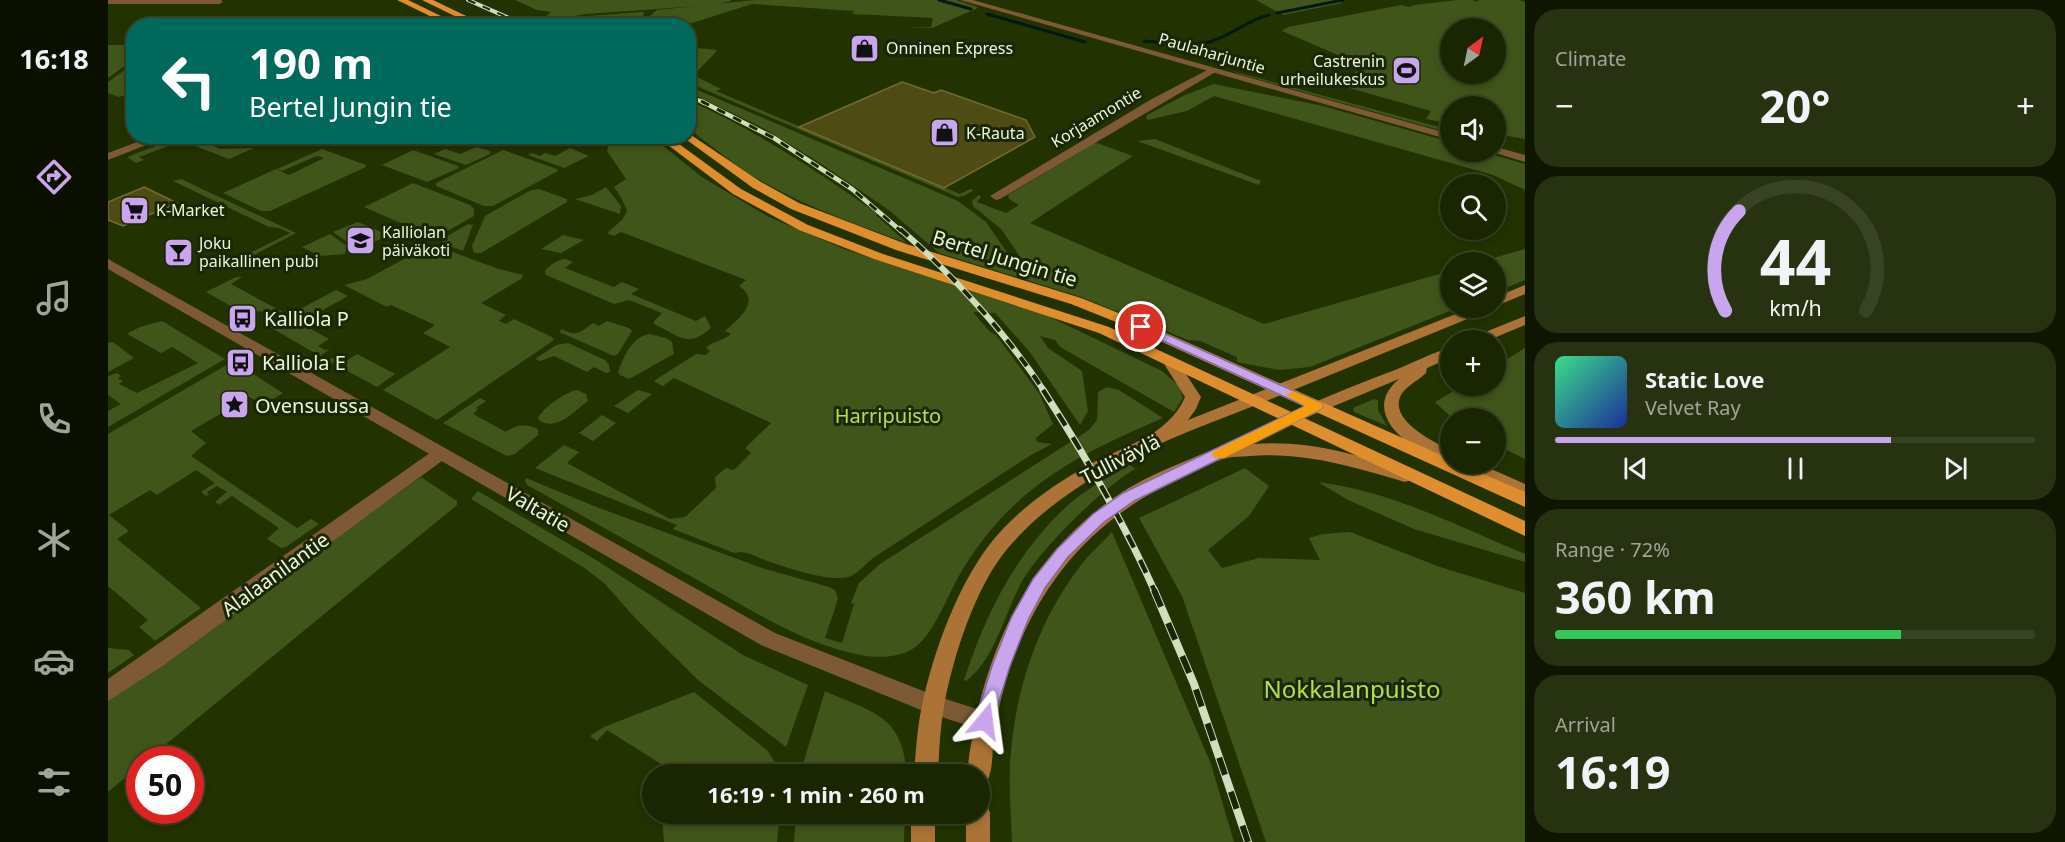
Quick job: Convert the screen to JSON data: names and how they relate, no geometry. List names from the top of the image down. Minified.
{"streets":{"highway":["Bertel Jungin tie"],"main road":["Tulliväylä"],"street":["Paulaharjuntie","Korjaamontie","Valtatie","Alalaanilantie"]},"crossings":[["Paulaharjuntie","Korjaamontie"],["Bertel Jungin tie","Tulliväylä"],["Tulliväylä","Valtatie"],["Valtatie","Alalaanilantie"]],"parks":["Harripuisto","Nokkalanpuisto"],"places":{"shop":["Onninen Express","K-Rauta"],"sports":["Castrenin urheilukeskus"],"supermarket":["K-Market"],"school or university":["Kalliolan päiväkoti"],"bar":["Joku paikallinen pubi"],"bus stop":["Kalliola P","Kalliola E"],"place":["Ovensuussa"]},"north":"top right","page":{"tabs":"16:18","tile":["Climate",["Range · 72%","360 km"],["Arrival","16:19"]],"map_buttons":["+","−"],"turn":["190 m","Bertel Jungin tie"],"heat":["−","20°","+"],"song":["Static Love","Velvet Ray"],"limit":"50","trip":"16:19 · 1 min · 260 m","gauge":["44","km/h"]}}
